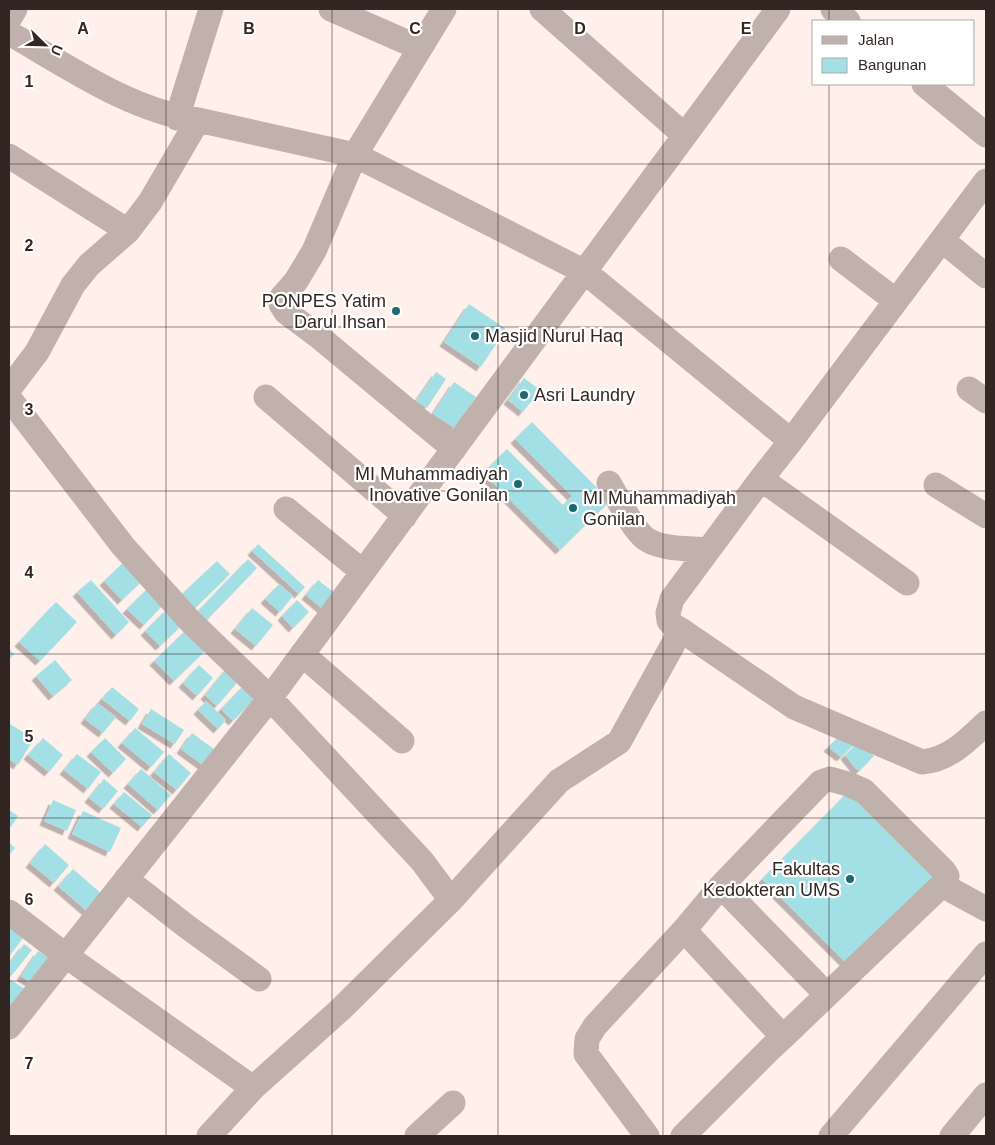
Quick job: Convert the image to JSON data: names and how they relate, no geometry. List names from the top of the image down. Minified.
{"places":["PONPES Yatim Darul Ihsan","Masjid Nurul Haq","Asri Laundry","MI Muhammadiyah Inovative Gonilan","MI Muhammadiyah Gonilan","Fakultas Kedokteran UMS"],"legend":["Jalan","Bangunan"],"north":"bottom right","grid":{"columns":["A","B","C","D","E"],"rows":["1","2","3","4","5","6","7"]}}
